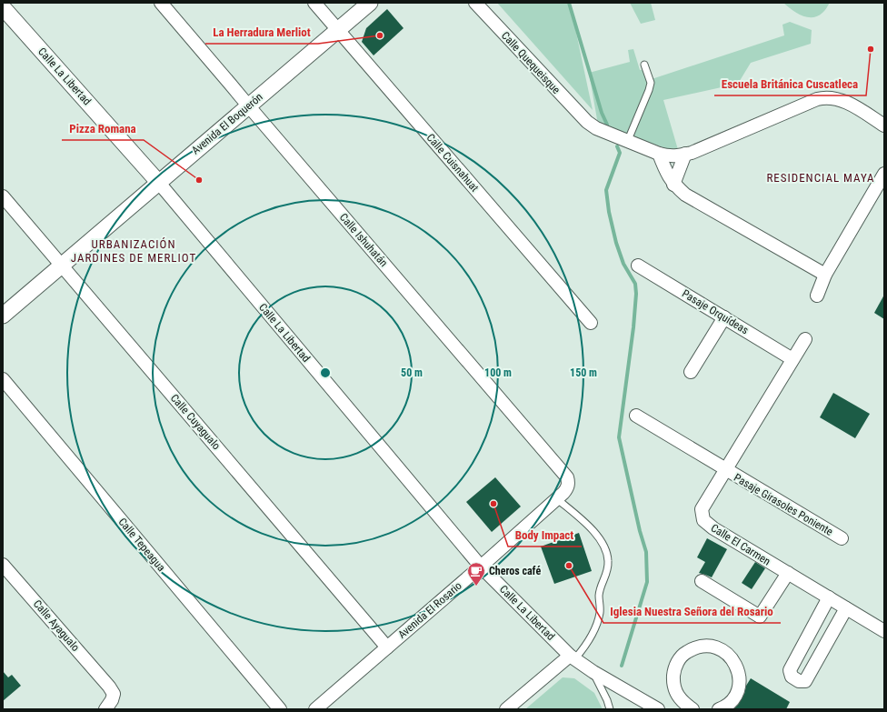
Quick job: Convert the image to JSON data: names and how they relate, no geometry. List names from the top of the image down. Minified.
{"streets":{"street":["Calle Quequeisque","Calle La Libertad","Avenida El Boquerón","Calle Cuisnahuat","Calle Ishuhatán","Pasaje Orquídeas","Calle Cuyagualo","Pasaje Girasoles Poniente","Calle Tepeagua","Calle El Carmen","Avenida El Rosario","Calle Ayagualo"]},"crossings":[["Calle La Libertad","Avenida El Boquerón"],["Calle La Libertad","Avenida El Rosario"],["Avenida El Boquerón","Calle Cuisnahuat"],["Avenida El Boquerón","Calle Ishuhatán"],["Avenida El Boquerón","Calle Cuyagualo"],["Calle Ishuhatán","Avenida El Rosario"],["Pasaje Orquídeas","Calle El Carmen"],["Calle Cuyagualo","Avenida El Rosario"],["Pasaje Girasoles Poniente","Calle El Carmen"]],"districts":["RESIDENCIAL MAYA","URBANIZACIÓN JARDINES DE MERLIOT"],"places":{"other":["La Herradura Merliot","Escuela Británica Cuscatleca","Pizza Romana","Body Impact","Iglesia Nuestra Señora del Rosario"],"cafe":["Cheros café"]},"rings":["50 m","100 m","150 m"]}
